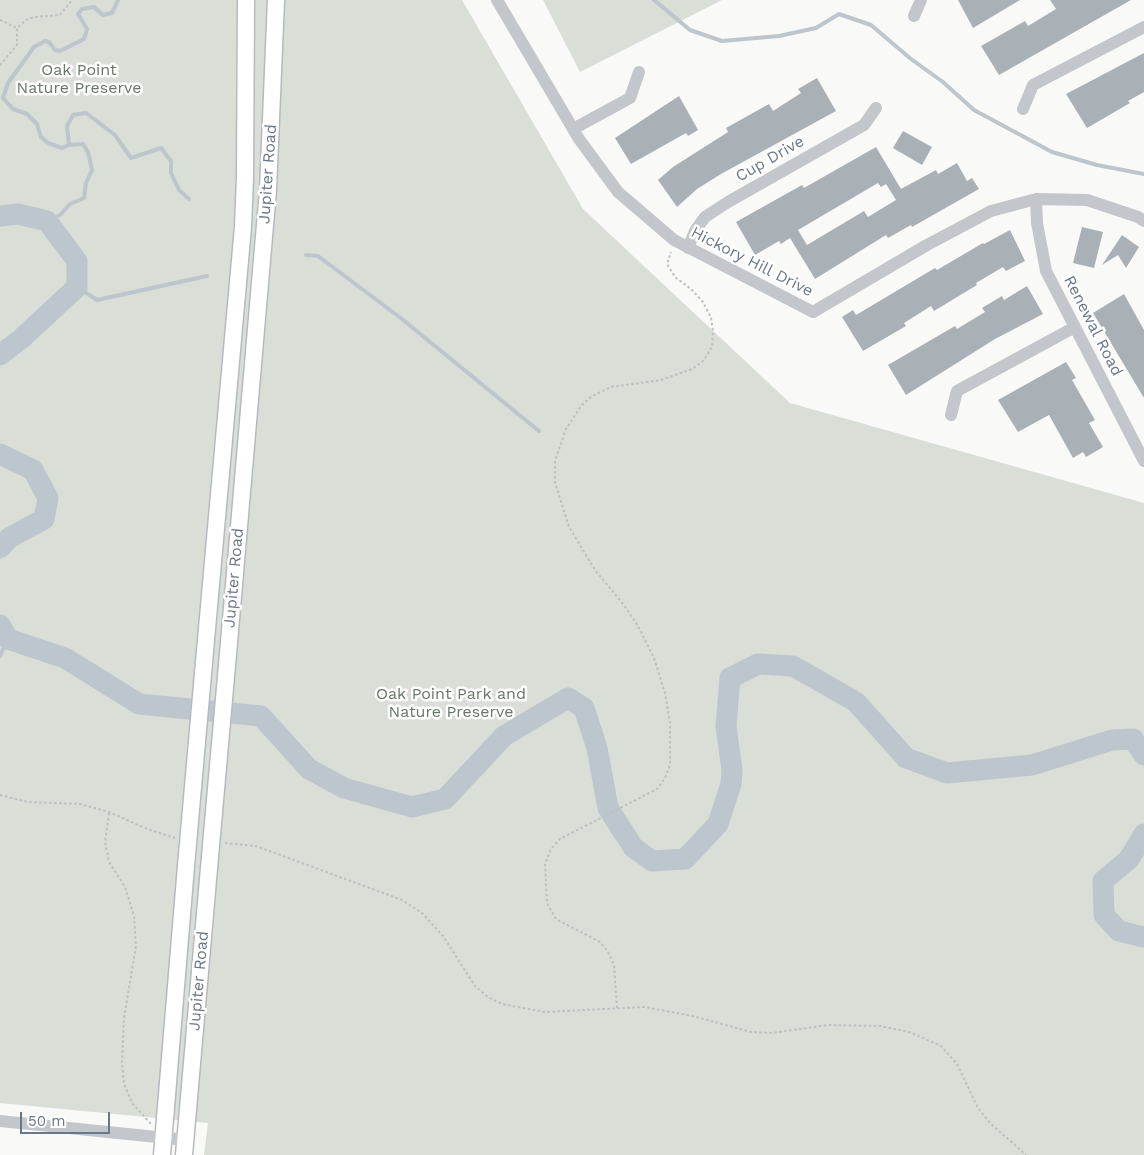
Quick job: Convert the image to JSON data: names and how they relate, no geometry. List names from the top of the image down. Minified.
{"streets":{"main road":["Jupiter Road"],"street":["Cup Drive","Hickory Hill Drive","Renewal Road"]},"crossings":[["Cup Drive","Hickory Hill Drive"],["Hickory Hill Drive","Renewal Road"]],"parks":["Oak Point Nature Preserve","Oak Point Park and Nature Preserve"],"scale_bar":"50 m"}
